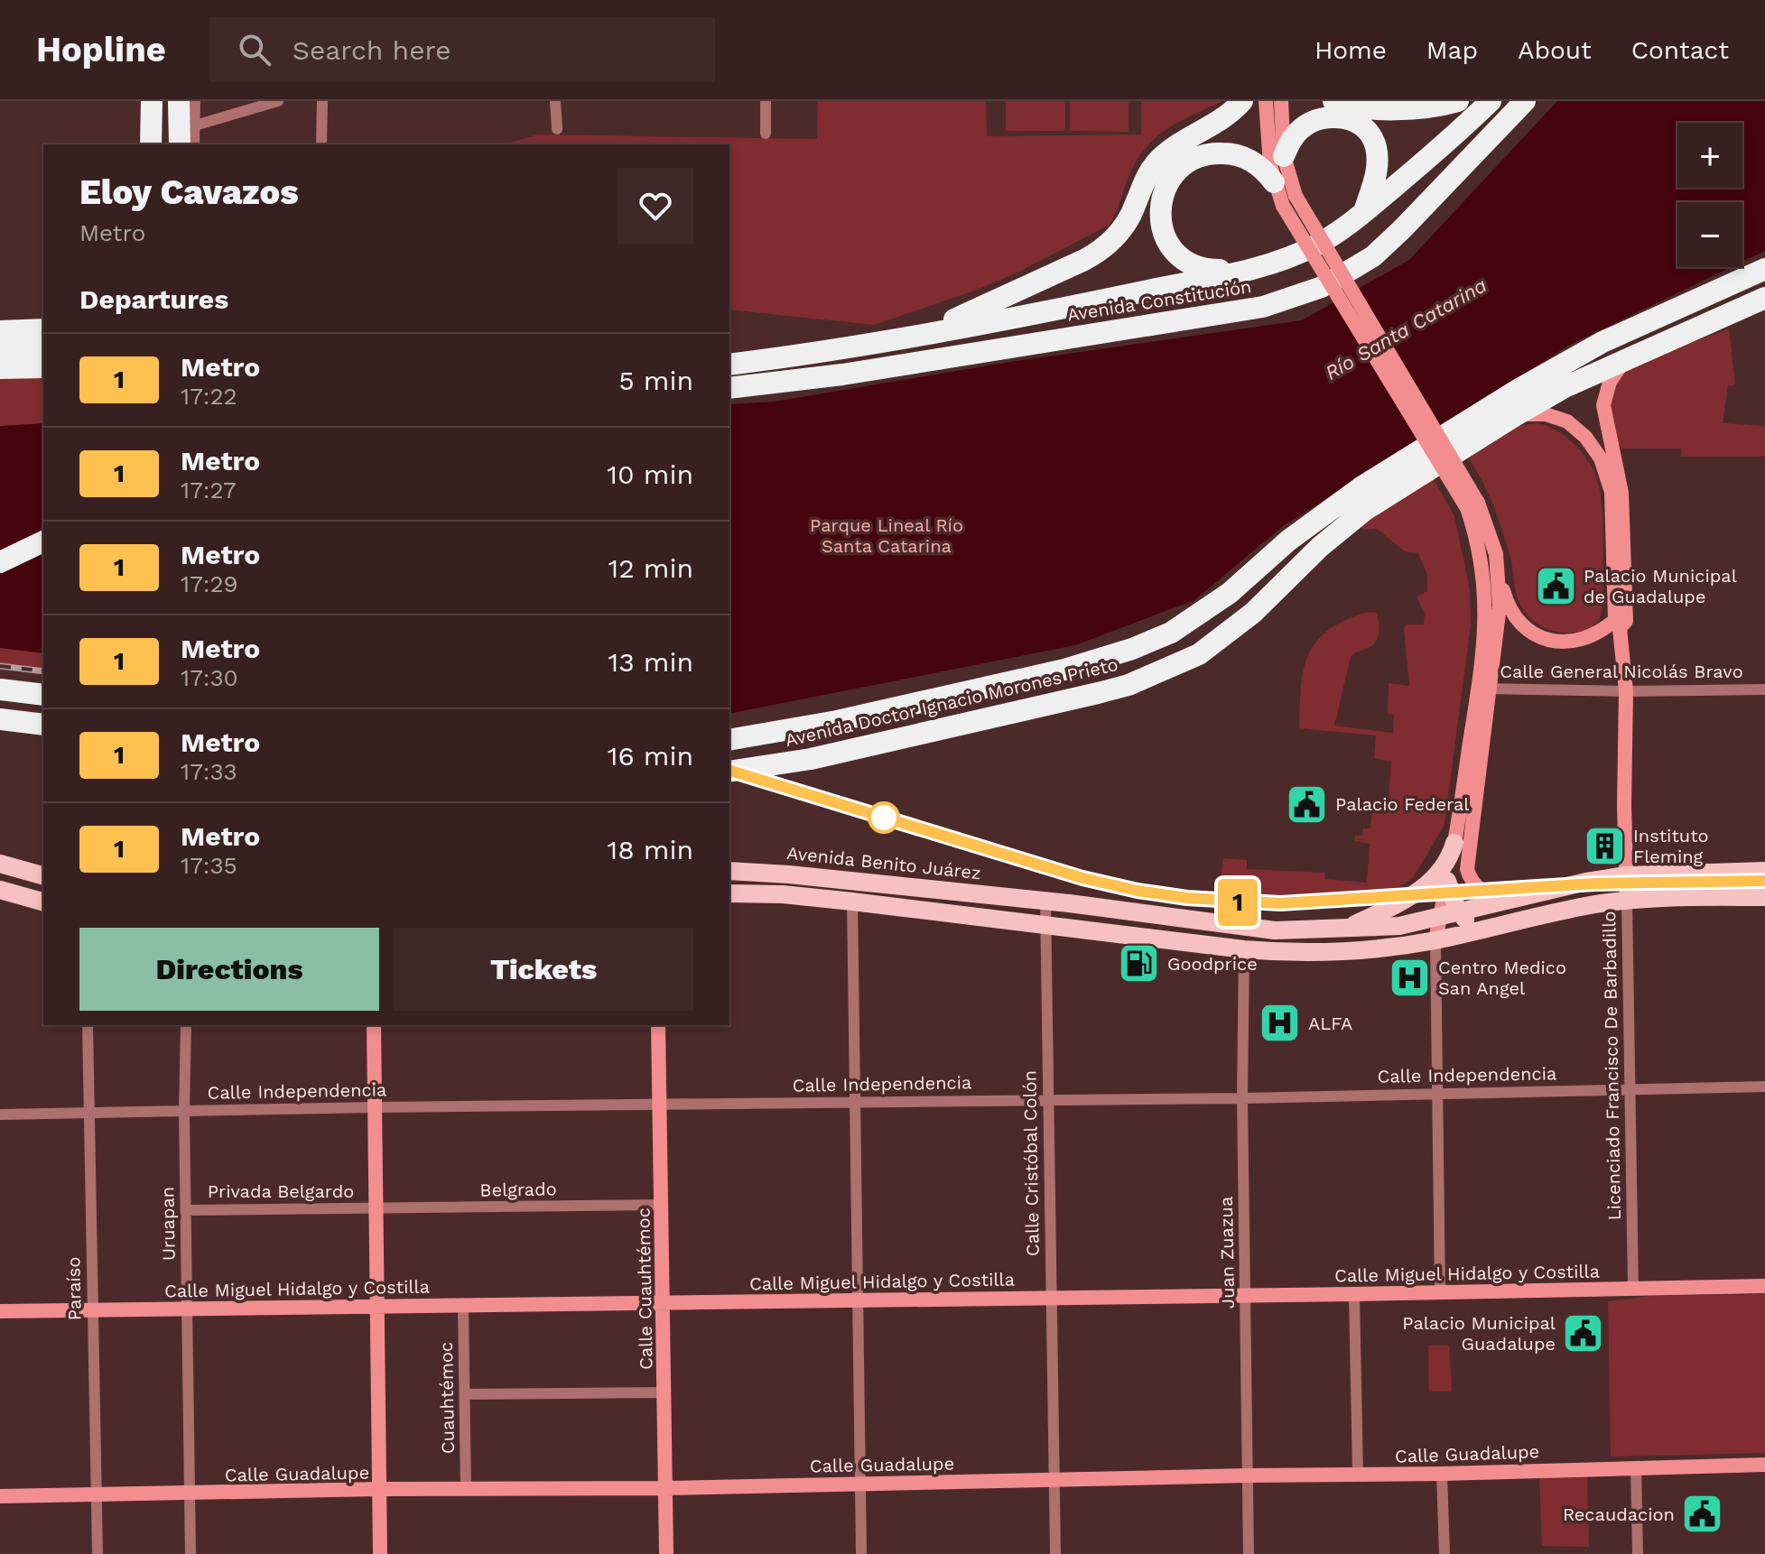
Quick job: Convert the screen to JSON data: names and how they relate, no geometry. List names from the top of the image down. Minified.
{"streets":{"highway":["Avenida Constitución","Avenida Doctor Ignacio Morones Prieto"],"main road":["Avenida Benito Juárez"],"street":["Calle General Nicolás Bravo","Licenciado Francisco De Barbadillo","Calle Independencia","Calle Cristóbal Colón","Belgrado","Privada Belgardo","Uruapan","Juan Zuazua","Calle Miguel Hidalgo y Costilla","Paraíso","Calle Cuauhtémoc","Cuauhtémoc","Calle Guadalupe"]},"crossings":[["Calle General Nicolás Bravo","Licenciado Francisco De Barbadillo"],["Avenida Doctor Ignacio Morones Prieto","Licenciado Francisco De Barbadillo"],["Avenida Benito Juárez","Licenciado Francisco De Barbadillo"],["Avenida Benito Juárez","Calle Cristóbal Colón"],["Licenciado Francisco De Barbadillo","Calle Independencia"],["Licenciado Francisco De Barbadillo","Calle Miguel Hidalgo y Costilla"],["Calle Independencia","Calle Cristóbal Colón"],["Calle Independencia","Uruapan"],["Calle Independencia","Juan Zuazua"],["Calle Independencia","Paraíso"],["Calle Independencia","Calle Cuauhtémoc"],["Calle Cristóbal Colón","Calle Miguel Hidalgo y Costilla"],["Calle Cristóbal Colón","Calle Guadalupe"],["Belgrado","Privada Belgardo"],["Belgrado","Calle Cuauhtémoc"],["Privada Belgardo","Uruapan"],["Uruapan","Calle Miguel Hidalgo y Costilla"],["Uruapan","Calle Guadalupe"],["Juan Zuazua","Calle Miguel Hidalgo y Costilla"],["Juan Zuazua","Calle Guadalupe"],["Calle Miguel Hidalgo y Costilla","Paraíso"],["Calle Miguel Hidalgo y Costilla","Calle Cuauhtémoc"],["Calle Miguel Hidalgo y Costilla","Cuauhtémoc"],["Paraíso","Calle Guadalupe"],["Calle Cuauhtémoc","Calle Guadalupe"],["Cuauhtémoc","Calle Guadalupe"]],"water":["Río Santa Catarina"],"parks":["Parque Lineal Río Santa Catarina"],"places":{"public building":["Palacio Municipal de Guadalupe","Palacio Federal","Palacio Municipal Guadalupe","Recaudacion"],"building":["Instituto Fleming"],"fuel station":["Goodprice"],"hospital":["Centro Medico San Angel","ALFA"]},"lines":["metro line 1"],"page":{"header":"Hopline","search":"Search here","nav":["Home","Map","About","Contact"],"on_map":"1","map_buttons":["+","−"],"heading":[["Eloy Cavazos","Metro"],"Departures"],"list":[{"mark":"1","name":"Metro","note":"17:22","value":"5 min"},{"mark":"1","name":"Metro","note":"17:27","value":"10 min"},{"mark":"1","name":"Metro","note":"17:29","value":"12 min"},{"mark":"1","name":"Metro","note":"17:30","value":"13 min"},{"mark":"1","name":"Metro","note":"17:33","value":"16 min"},{"mark":"1","name":"Metro","note":"17:35","value":"18 min"}],"buttons":["Directions","Tickets"]}}
